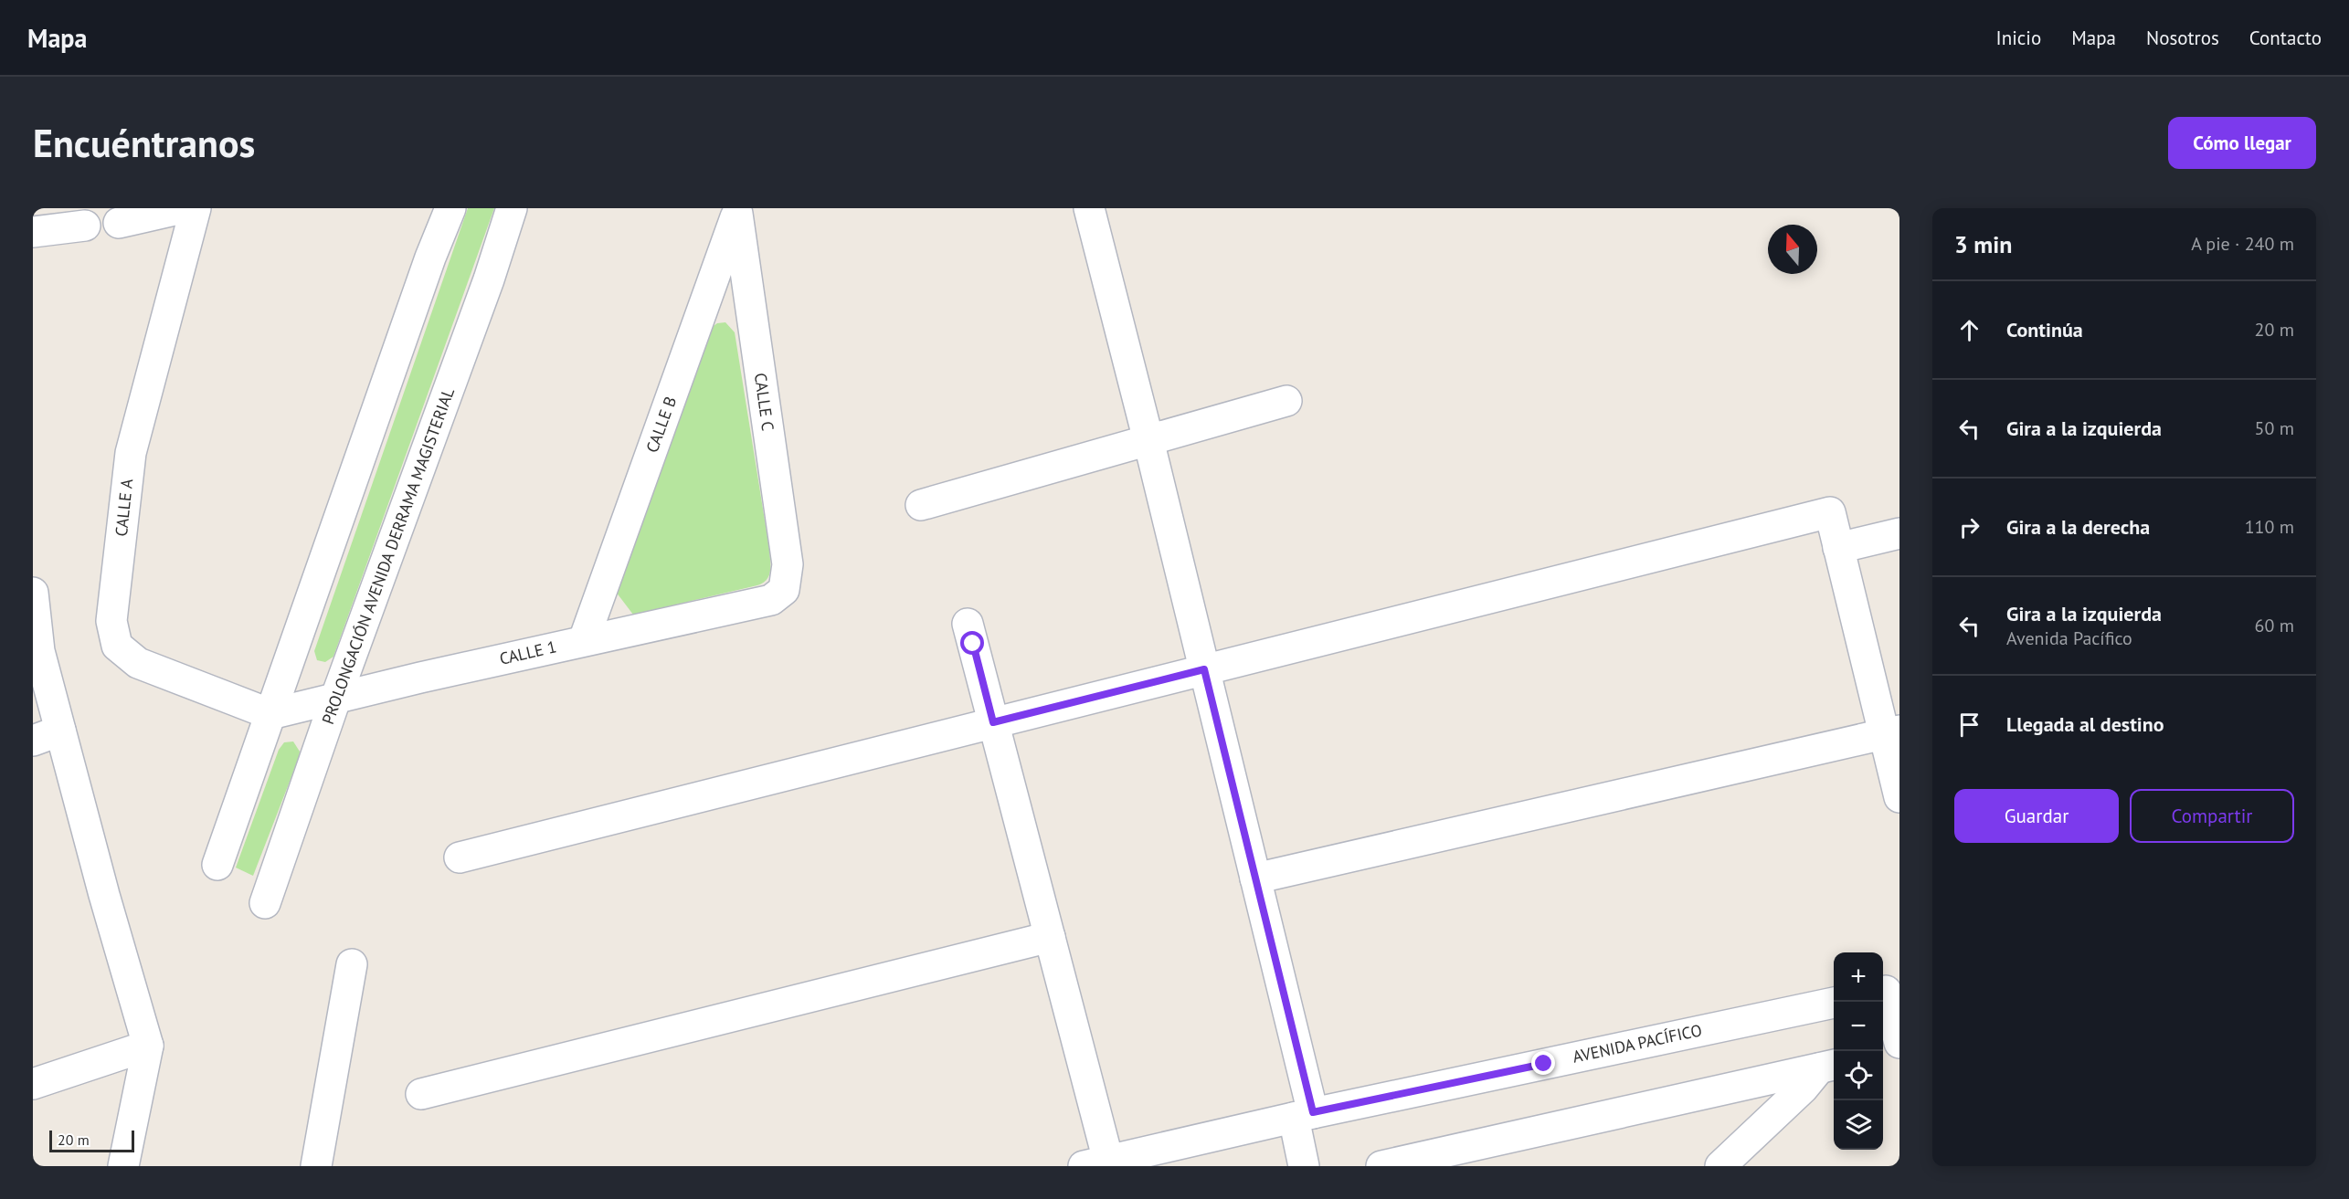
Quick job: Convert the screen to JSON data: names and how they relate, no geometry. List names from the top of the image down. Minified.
{"streets":{"street":["CALLE C","CALLE B","CALLE A","PROLONGACIÓN AVENIDA DERRAMA MAGISTERIAL","CALLE 1","AVENIDA PACÍFICO"]},"crossings":[["CALLE C","CALLE B"],["CALLE C","CALLE 1"],["CALLE B","CALLE 1"],["CALLE A","CALLE 1"],["PROLONGACIÓN AVENIDA DERRAMA MAGISTERIAL","CALLE 1"]],"scale_bar":"20 m","north":"top","page":{"header":"Mapa","nav":["Inicio","Mapa","Nosotros","Contacto"],"buttons":["Cómo llegar",["Guardar","Compartir"]],"title":"Encuéntranos","heading":["3 min","A pie · 240 m"],"list":[["Continúa","20 m"],["Gira a la izquierda","50 m"],["Gira a la derecha","110 m"],["Gira a la izquierda","Avenida Pacífico","60 m"],"Llegada al destino"],"map_buttons":["+","−"],"scale":"20 m"}}
